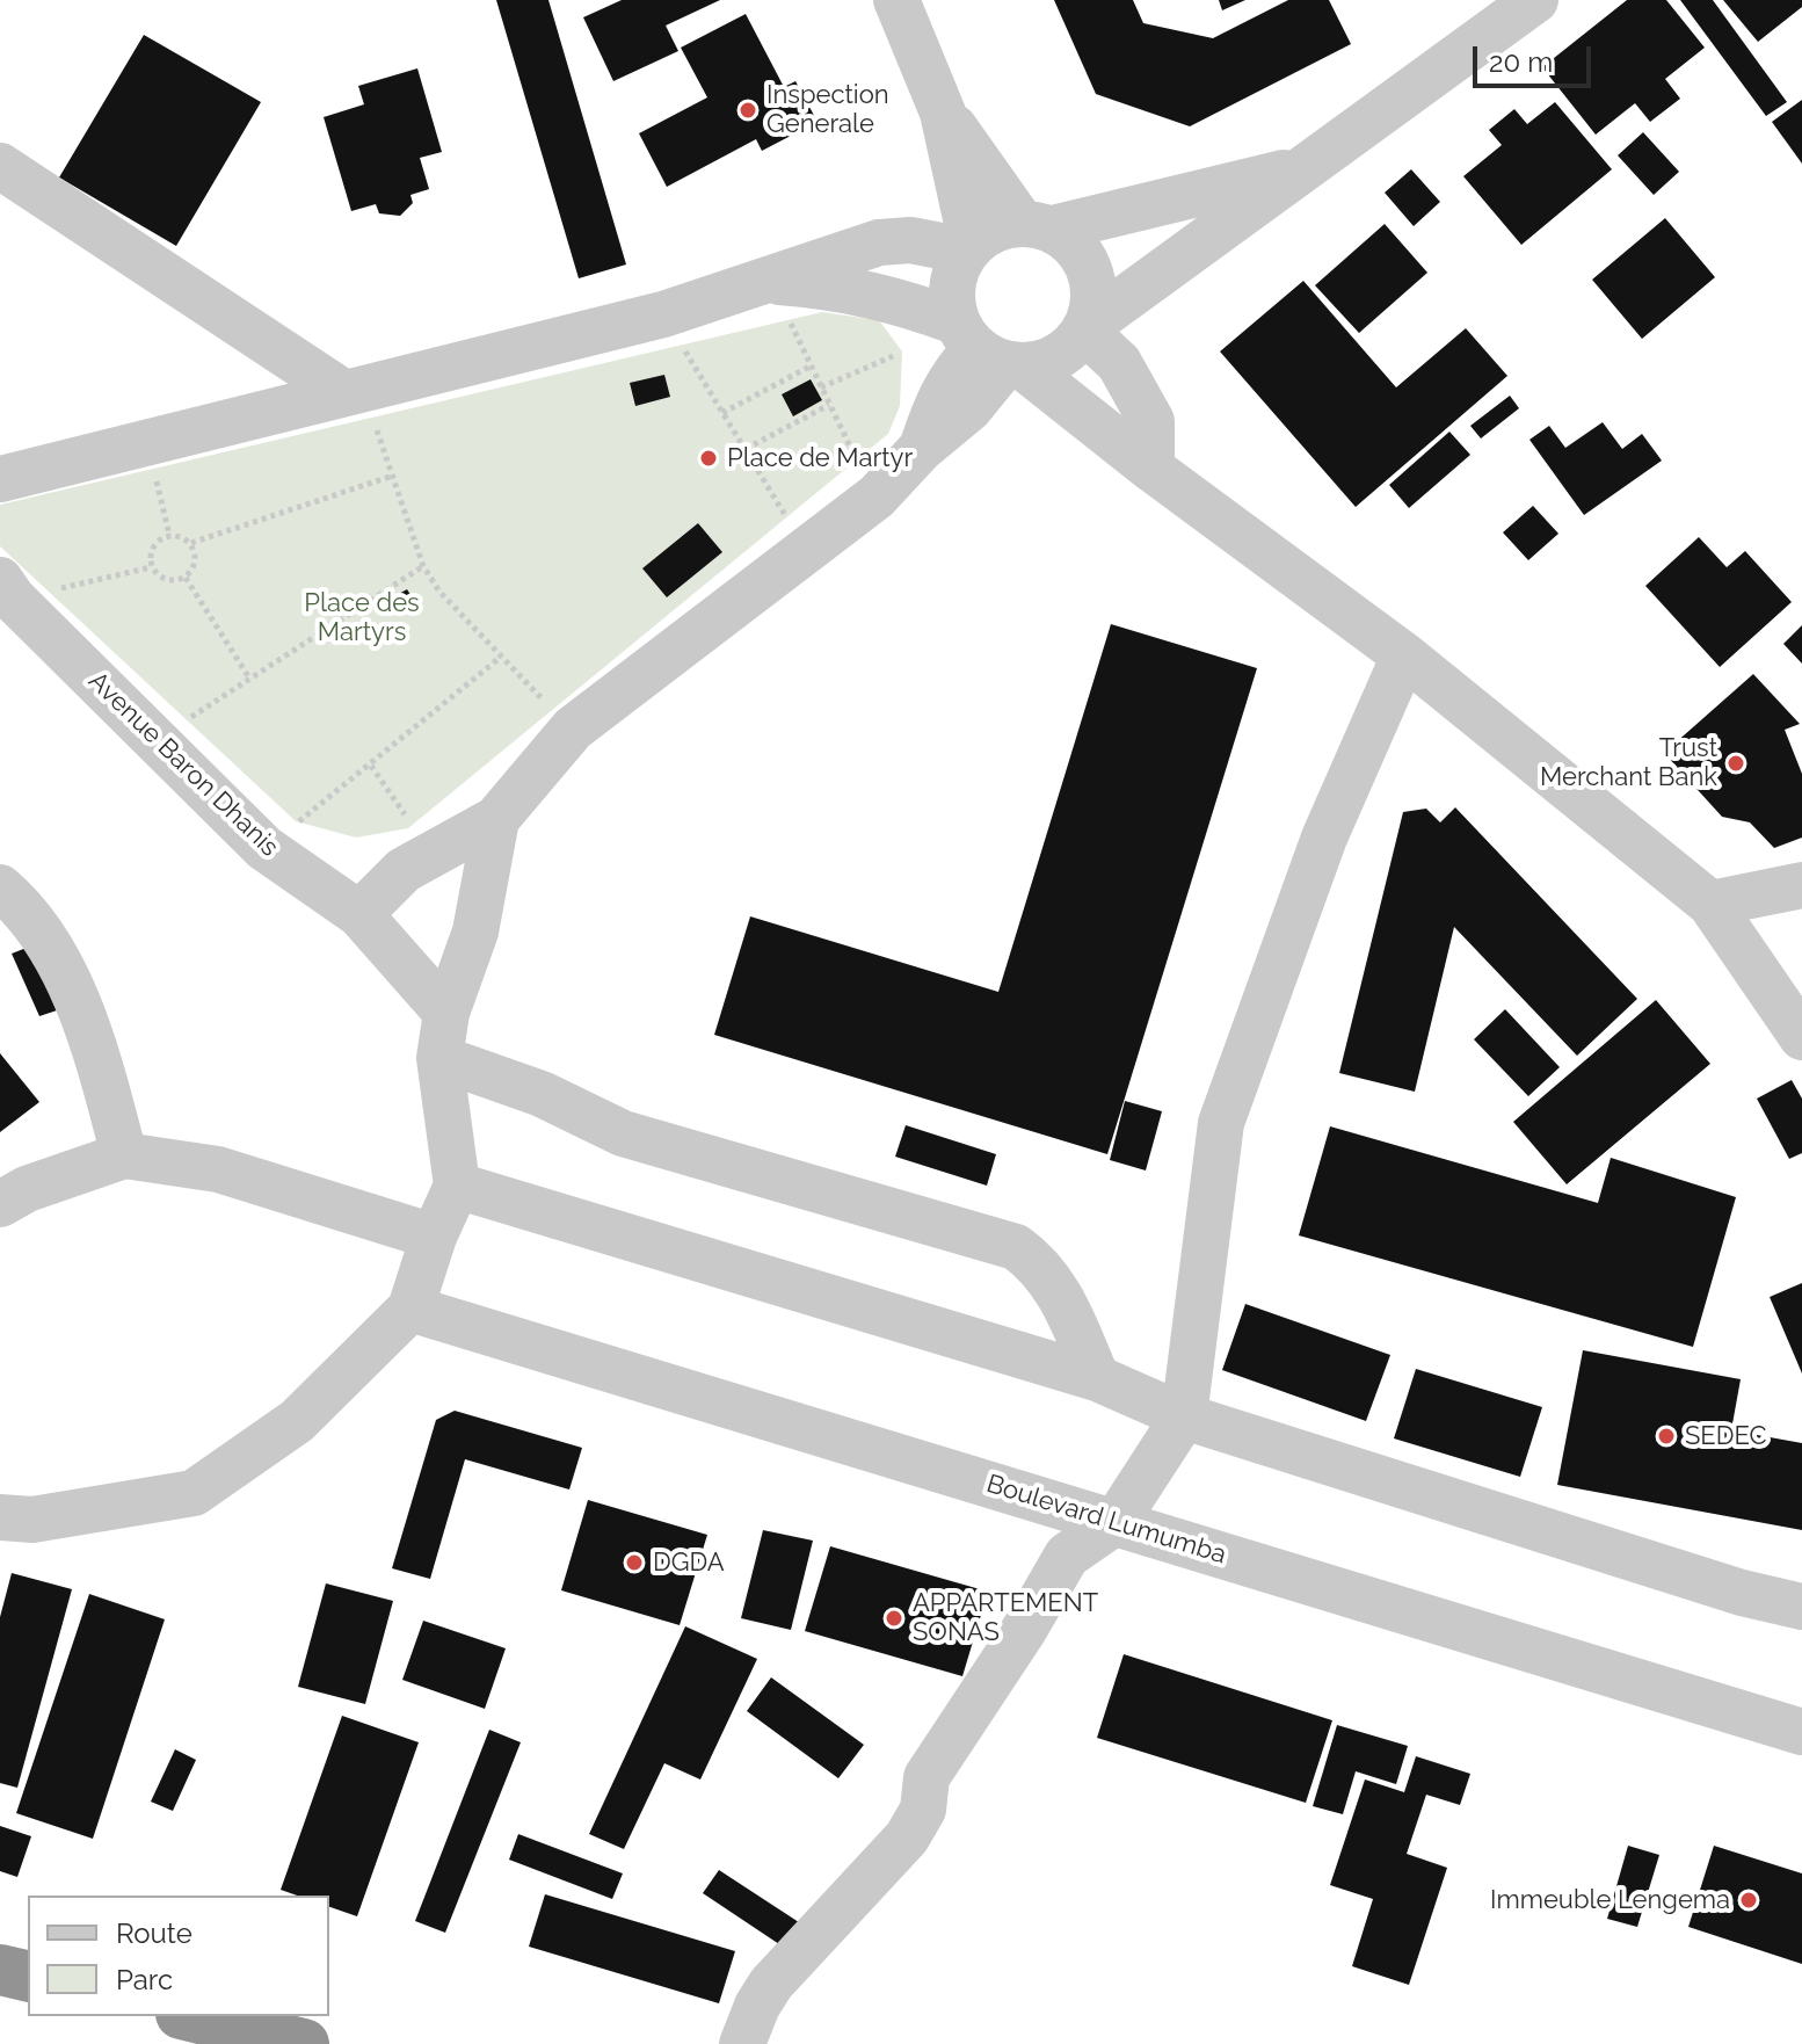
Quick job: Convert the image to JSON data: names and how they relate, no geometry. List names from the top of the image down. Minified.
{"streets":{"street":["Avenue Baron Dhanis","Boulevard Lumumba"]},"parks":["Place des Martyrs"],"places":["Inspection Generale","Place de Martyr","Trust Merchant Bank","SEDEC","DGDA","APPARTEMENT SONAS","Immeuble Lengema"],"legend":["Route","Parc"],"scale_bar":"20 m"}
